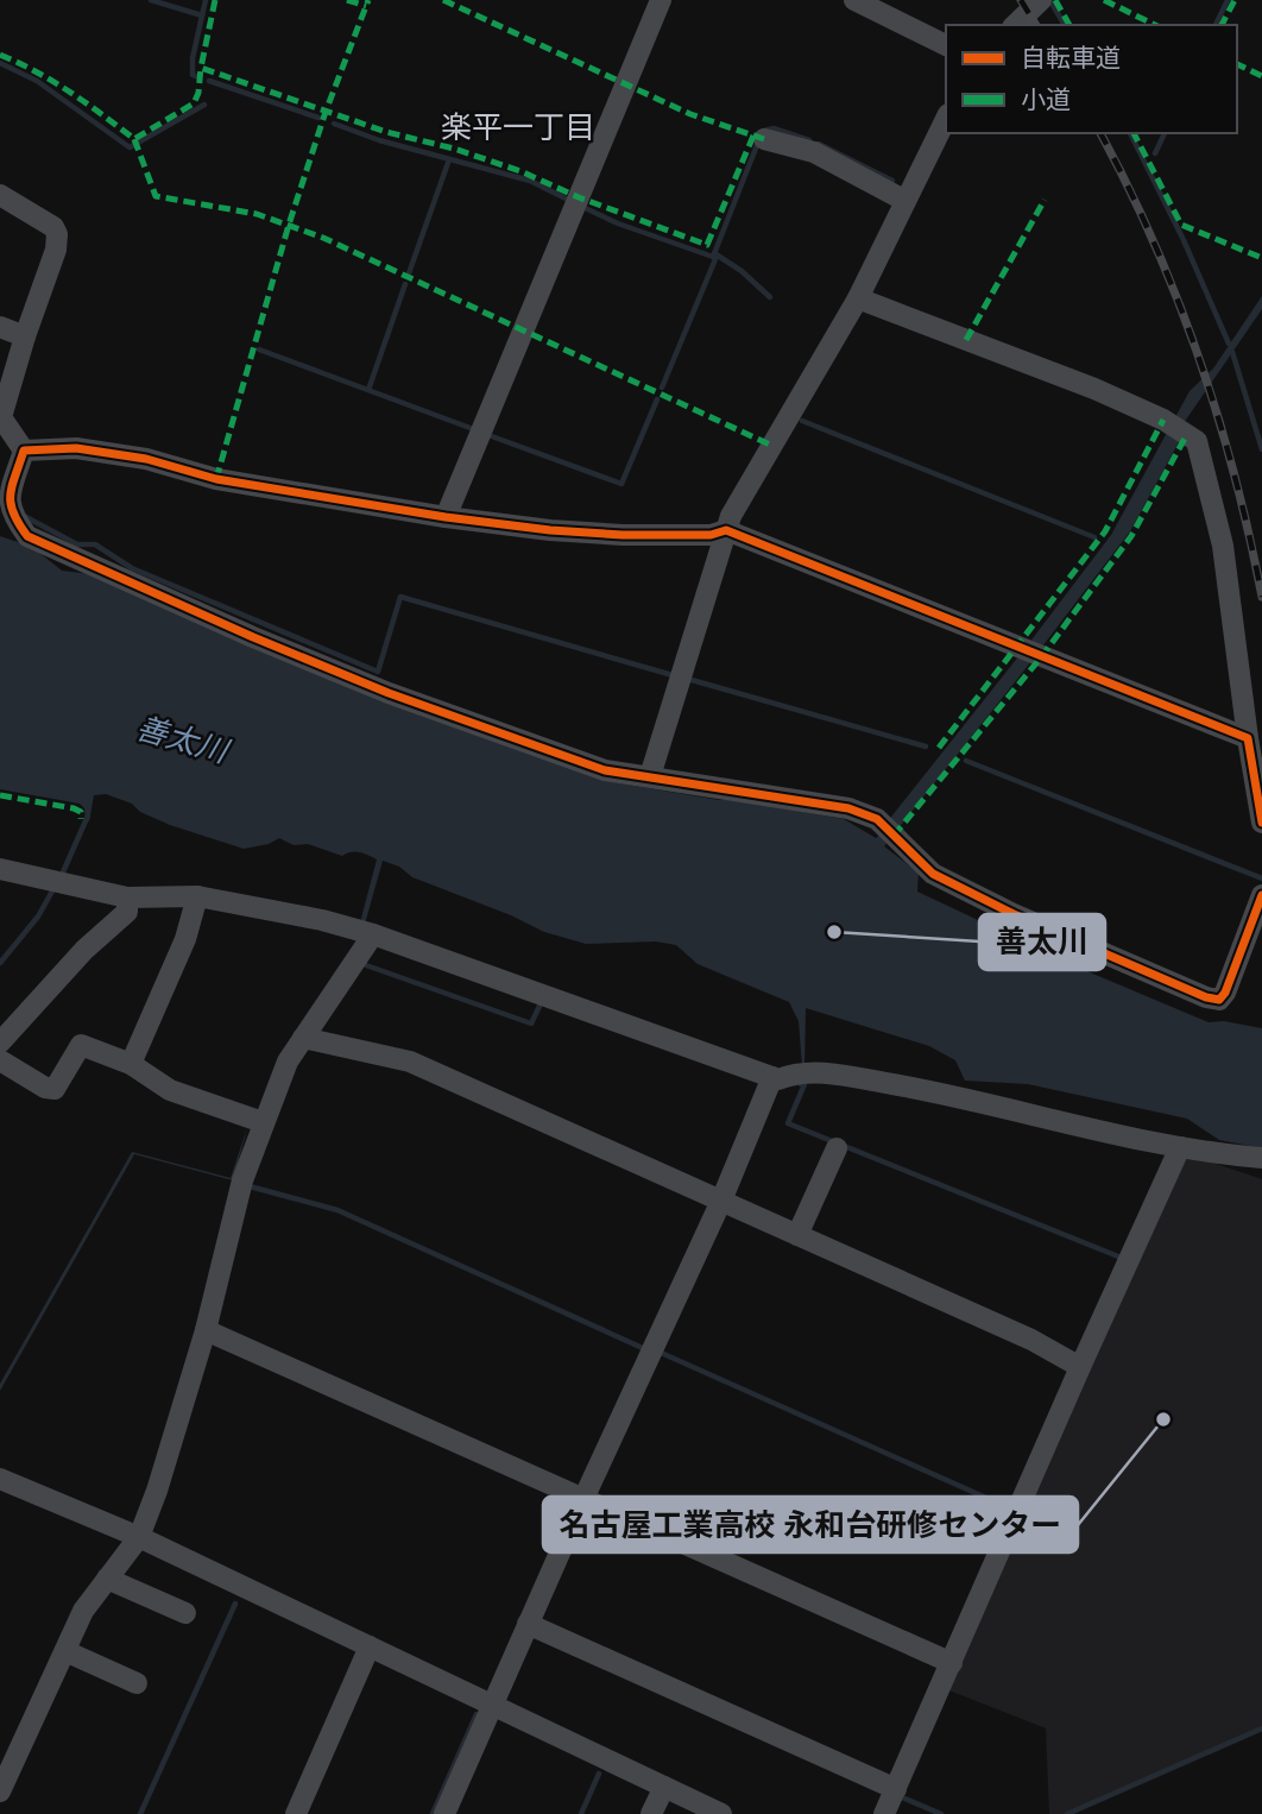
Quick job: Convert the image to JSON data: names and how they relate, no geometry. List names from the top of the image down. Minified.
{"districts":["楽平一丁目"],"water":["善太川"],"places":["善太川","名古屋工業高校 永和台研修センター"],"legend":["自転車道","小道"]}
